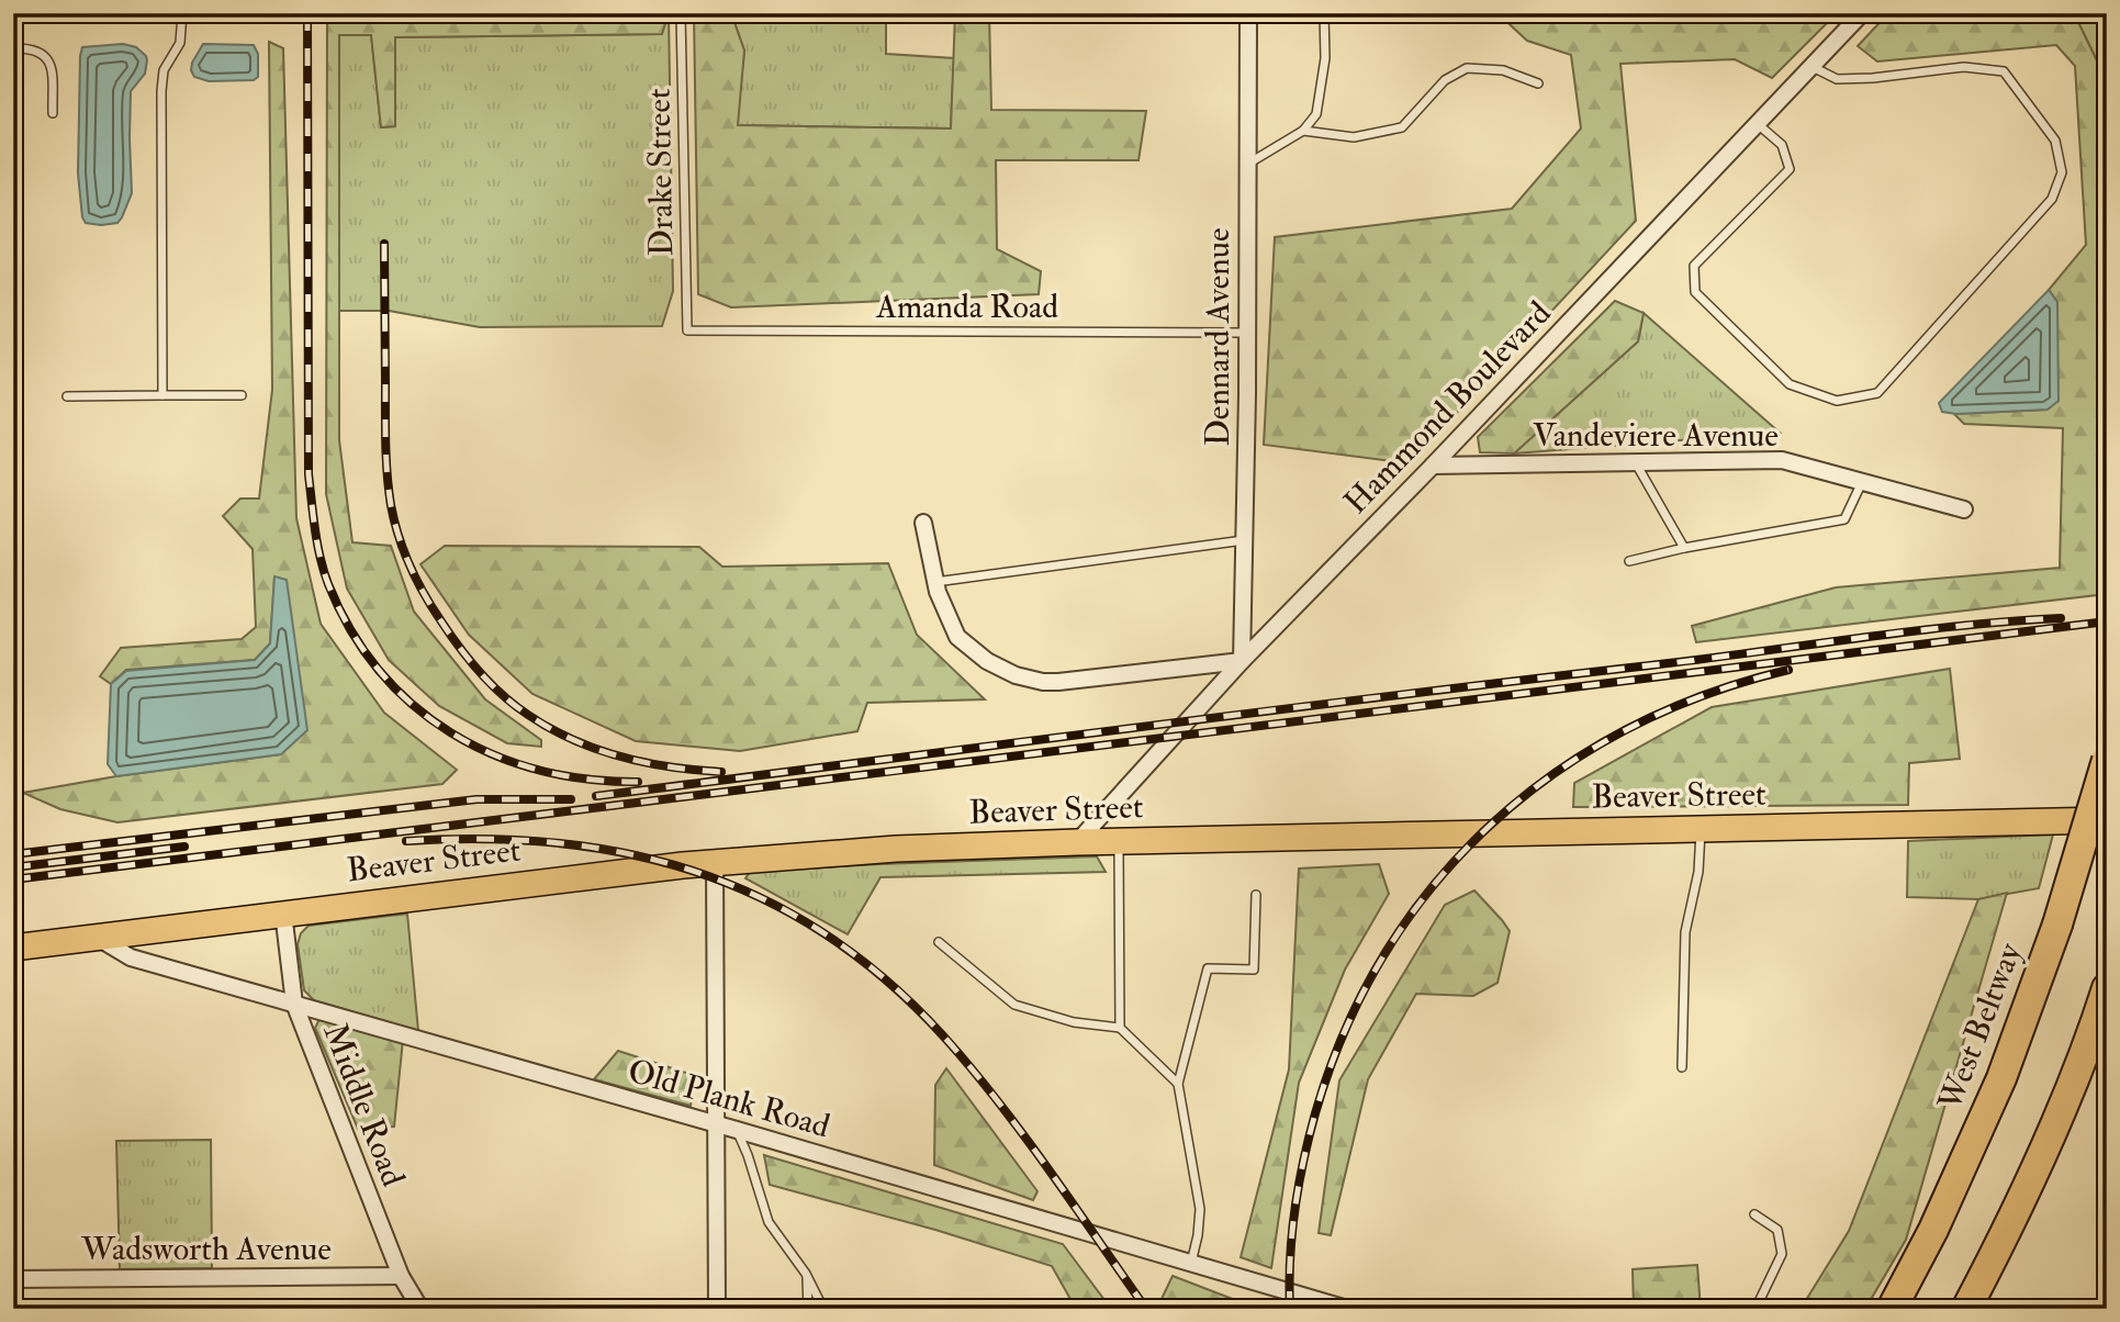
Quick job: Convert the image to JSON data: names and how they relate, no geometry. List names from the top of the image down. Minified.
{"streets":{"highway":["West Beltway"],"main road":["Beaver Street"],"street":["Dennard Avenue","Hammond Boulevard","Vandeviere Avenue","Old Plank Road","Middle Road","Wadsworth Avenue"],"lane":["Drake Street","Amanda Road"]},"crossings":[["Drake Street","Amanda Road"],["Amanda Road","Dennard Avenue"],["Dennard Avenue","Hammond Boulevard"],["Hammond Boulevard","Vandeviere Avenue"],["Hammond Boulevard","Beaver Street"],["Beaver Street","Old Plank Road"],["Beaver Street","Middle Road"],["Old Plank Road","Middle Road"],["Middle Road","Wadsworth Avenue"]]}
